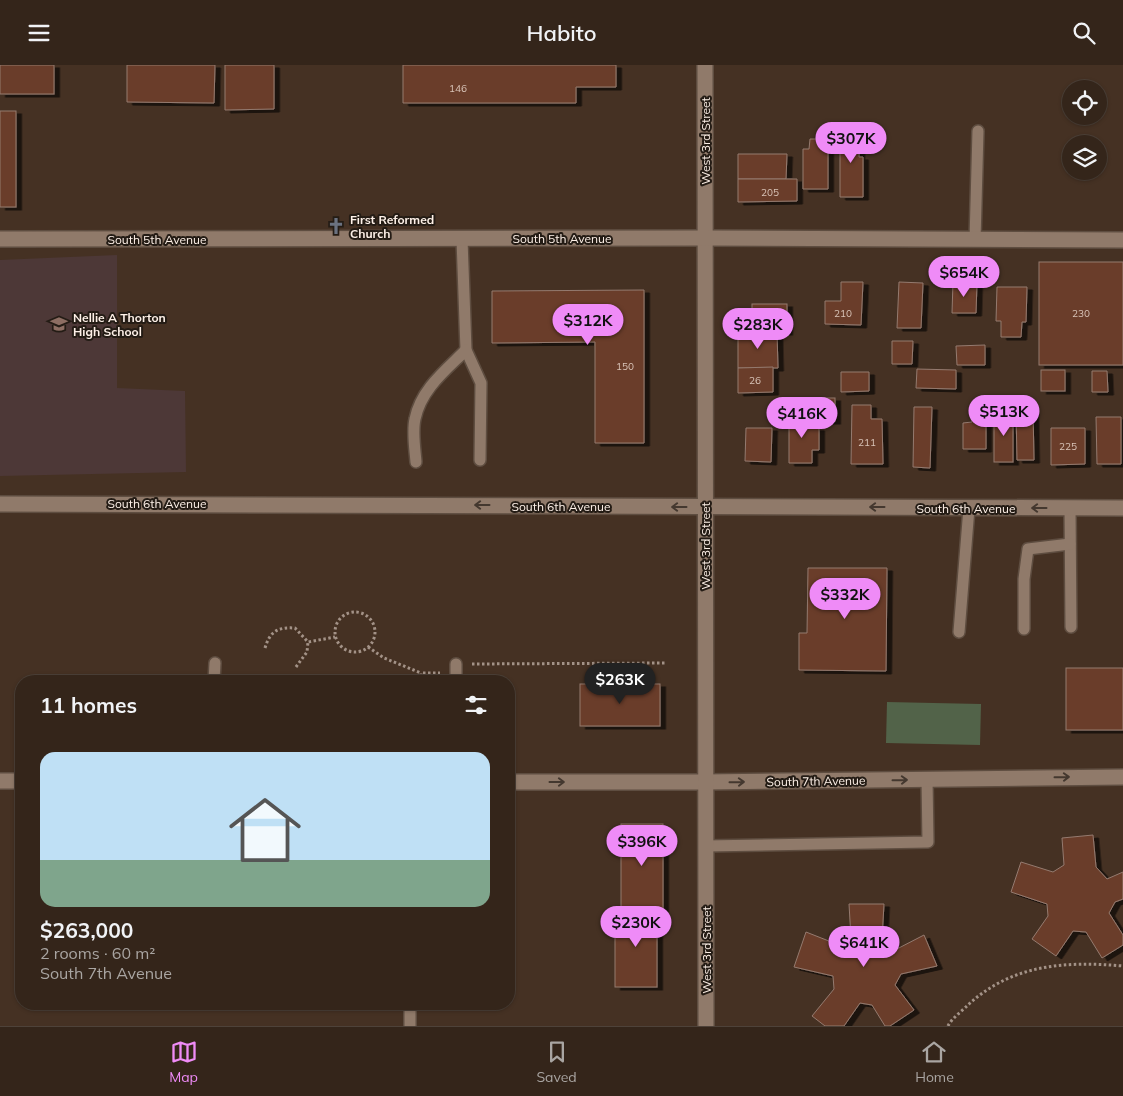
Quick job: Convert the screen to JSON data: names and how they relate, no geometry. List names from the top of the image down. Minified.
{"streets":{"street":["West 3rd Street","South 5th Avenue","South 6th Avenue","South 7th Avenue"]},"crossings":[["West 3rd Street","South 5th Avenue"],["West 3rd Street","South 6th Avenue"],["West 3rd Street","South 7th Avenue"]],"one_way":["South 6th Avenue","South 7th Avenue"],"places":{"church":["First Reformed Church"],"school or university":["Nellie A Thorton High School"]},"house_numbers":["146","205","210","230","150","26","211","225"],"page":{"header":"Habito","price":["$307K","$654K","$312K","$283K","$513K","$416K","$332K","$263K","$396K","$230K","$641K"],"heading":"11 homes","list":[{"name":"$263,000","note":"2 rooms · 60 m² · South 7th Avenue"}],"tabs":["Map","Saved","Home"]}}
